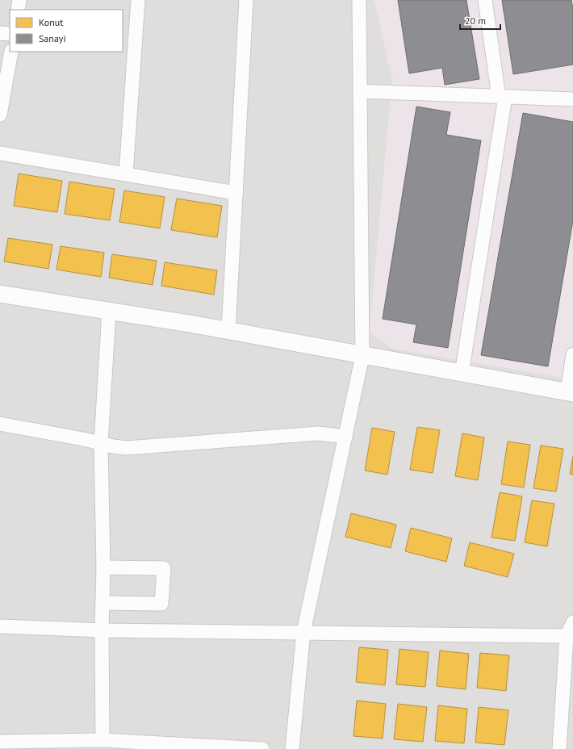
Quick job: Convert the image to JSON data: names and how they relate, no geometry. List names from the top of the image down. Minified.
{"legend":["Konut","Sanayi"],"scale_bar":"20 m"}
